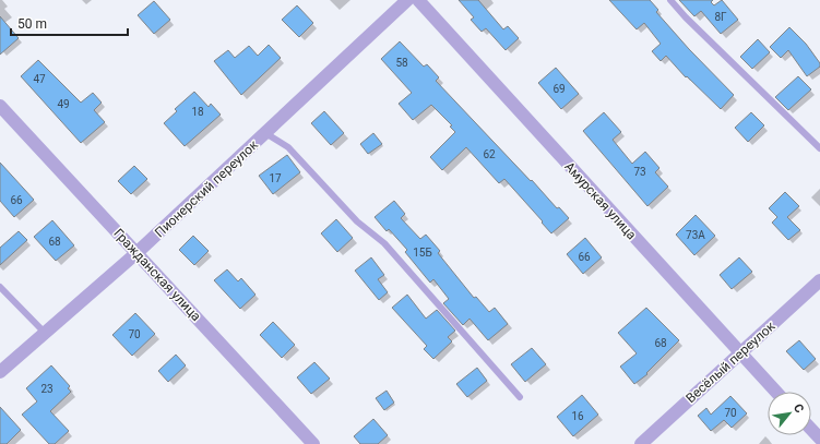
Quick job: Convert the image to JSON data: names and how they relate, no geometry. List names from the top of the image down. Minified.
{"streets":{"street":["Пионерский переулок","Амурская улица","Гражданская улица","Весёлый переулок"]},"crossings":[["Пионерский переулок","Гражданская улица"],["Амурская улица","Весёлый переулок"]],"house_numbers":["8Г","58","47","69","49","18","62","73","17","66","73А","68","15Б","66","70","68","23","70","16"],"scale_bar":"50 m","north":"top right"}
